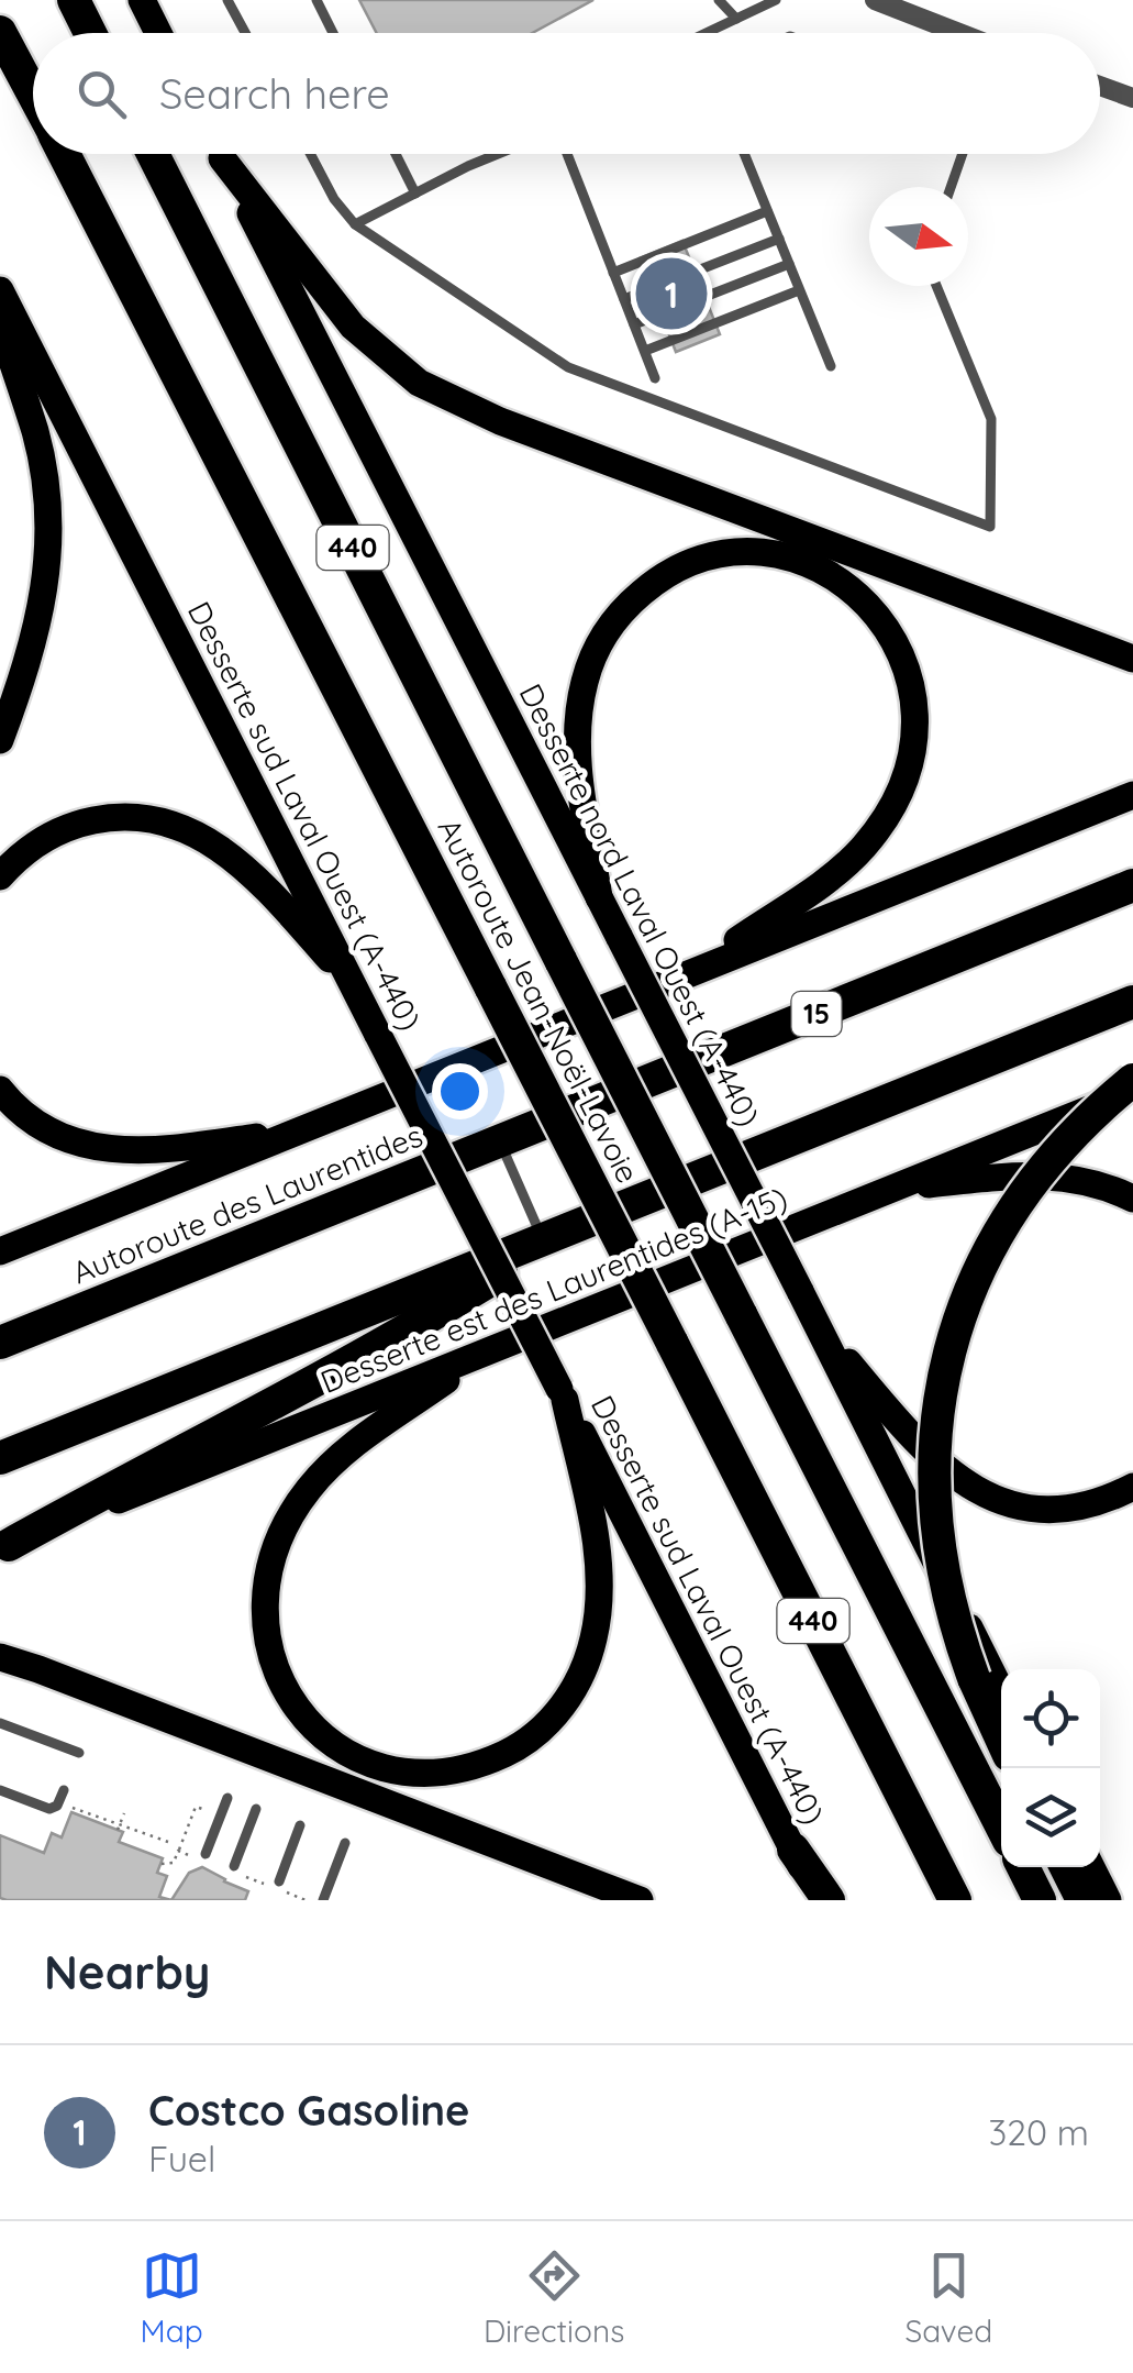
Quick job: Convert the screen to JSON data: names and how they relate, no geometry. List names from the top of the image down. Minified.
{"streets":{"highway":["440","Autoroute Jean-Noël-Lavoie","15","Autoroute des Laurentides"],"main road":["Desserte sud Laval Ouest (A-440)","Desserte nord Laval Ouest (A-440)","Desserte est des Laurentides (A-15)"]},"north":"right","page":{"search":"Search here","pins":"1","heading":"Nearby","list":[{"mark":"1","name":"Costco Gasoline","note":"Fuel","value":"320 m"}],"nav":["Map","Directions","Saved"]}}
